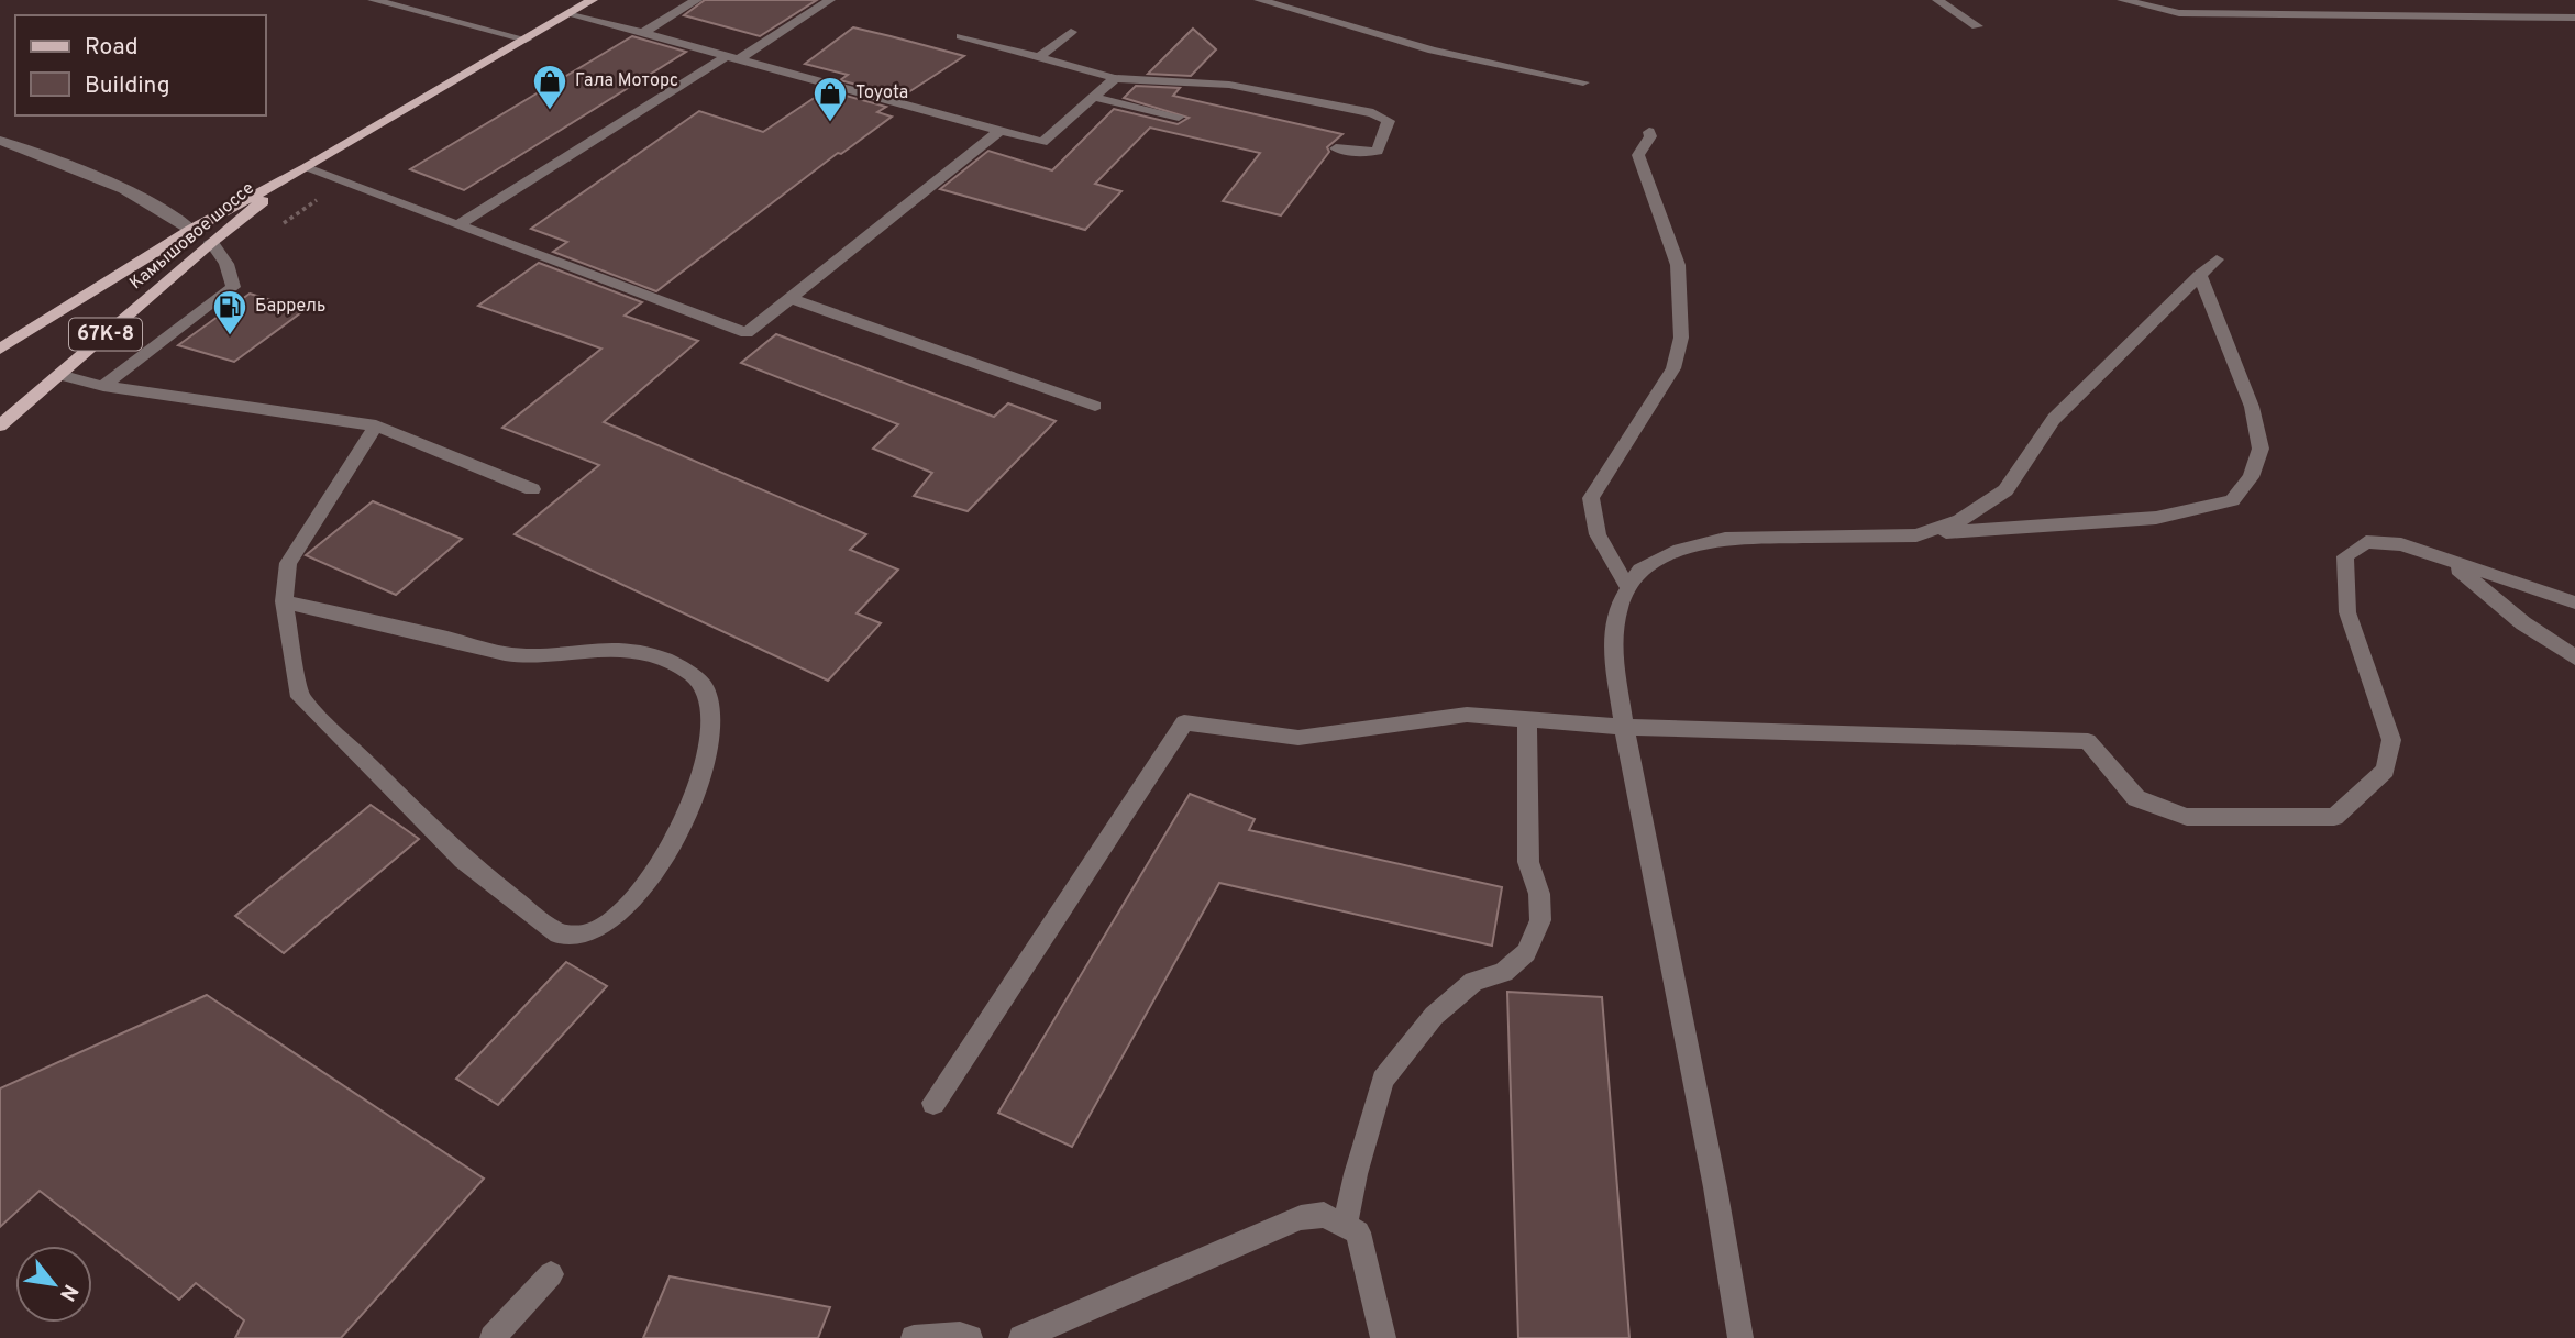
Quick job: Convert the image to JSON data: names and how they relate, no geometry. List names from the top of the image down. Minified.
{"streets":{"main road":["Камышовое шоссе","67К-8"]},"places":{"shop":["Гала Моторс","Toyota"],"fuel station":["Баррель"]},"legend":["Road","Building"],"north":"bottom right"}
